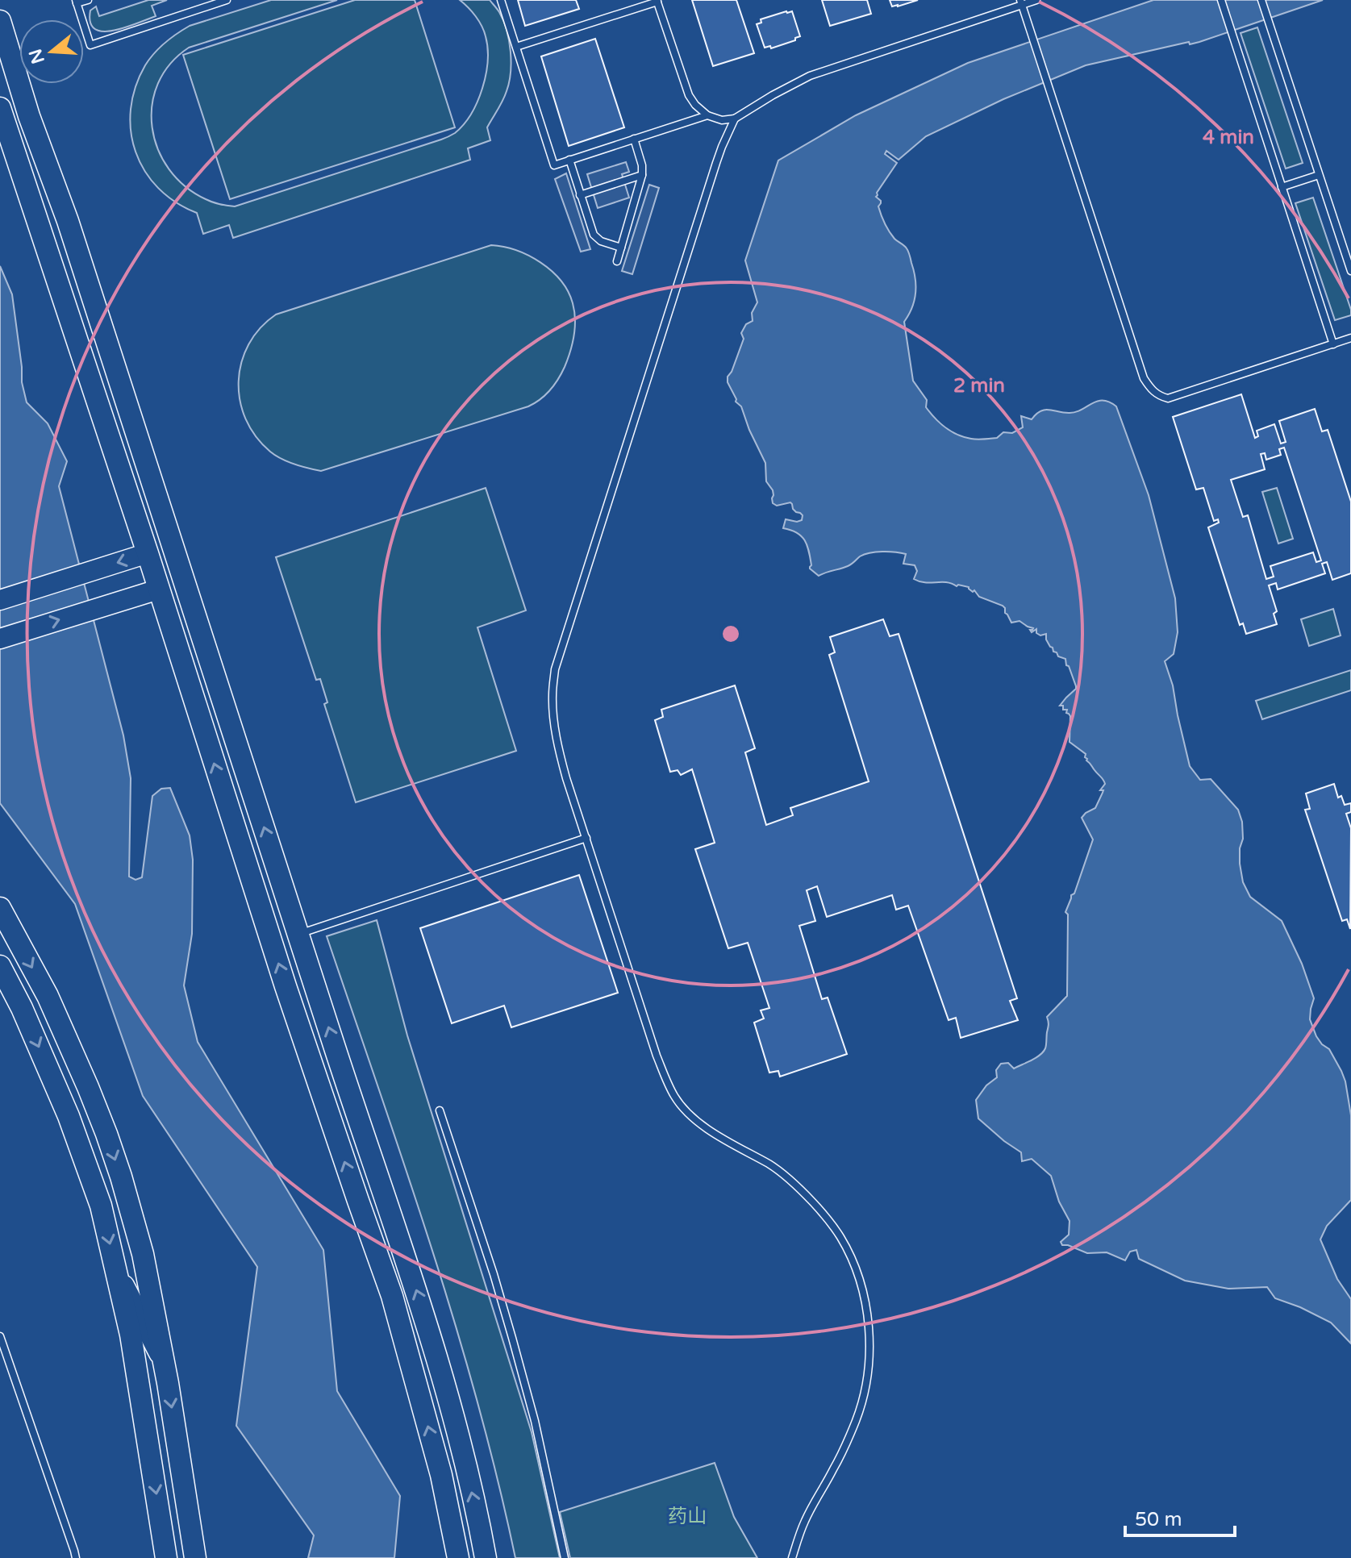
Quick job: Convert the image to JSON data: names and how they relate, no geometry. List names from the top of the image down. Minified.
{"parks":["药山"],"scale_bar":"50 m","north":"left","rings":["4 min","2 min"]}
